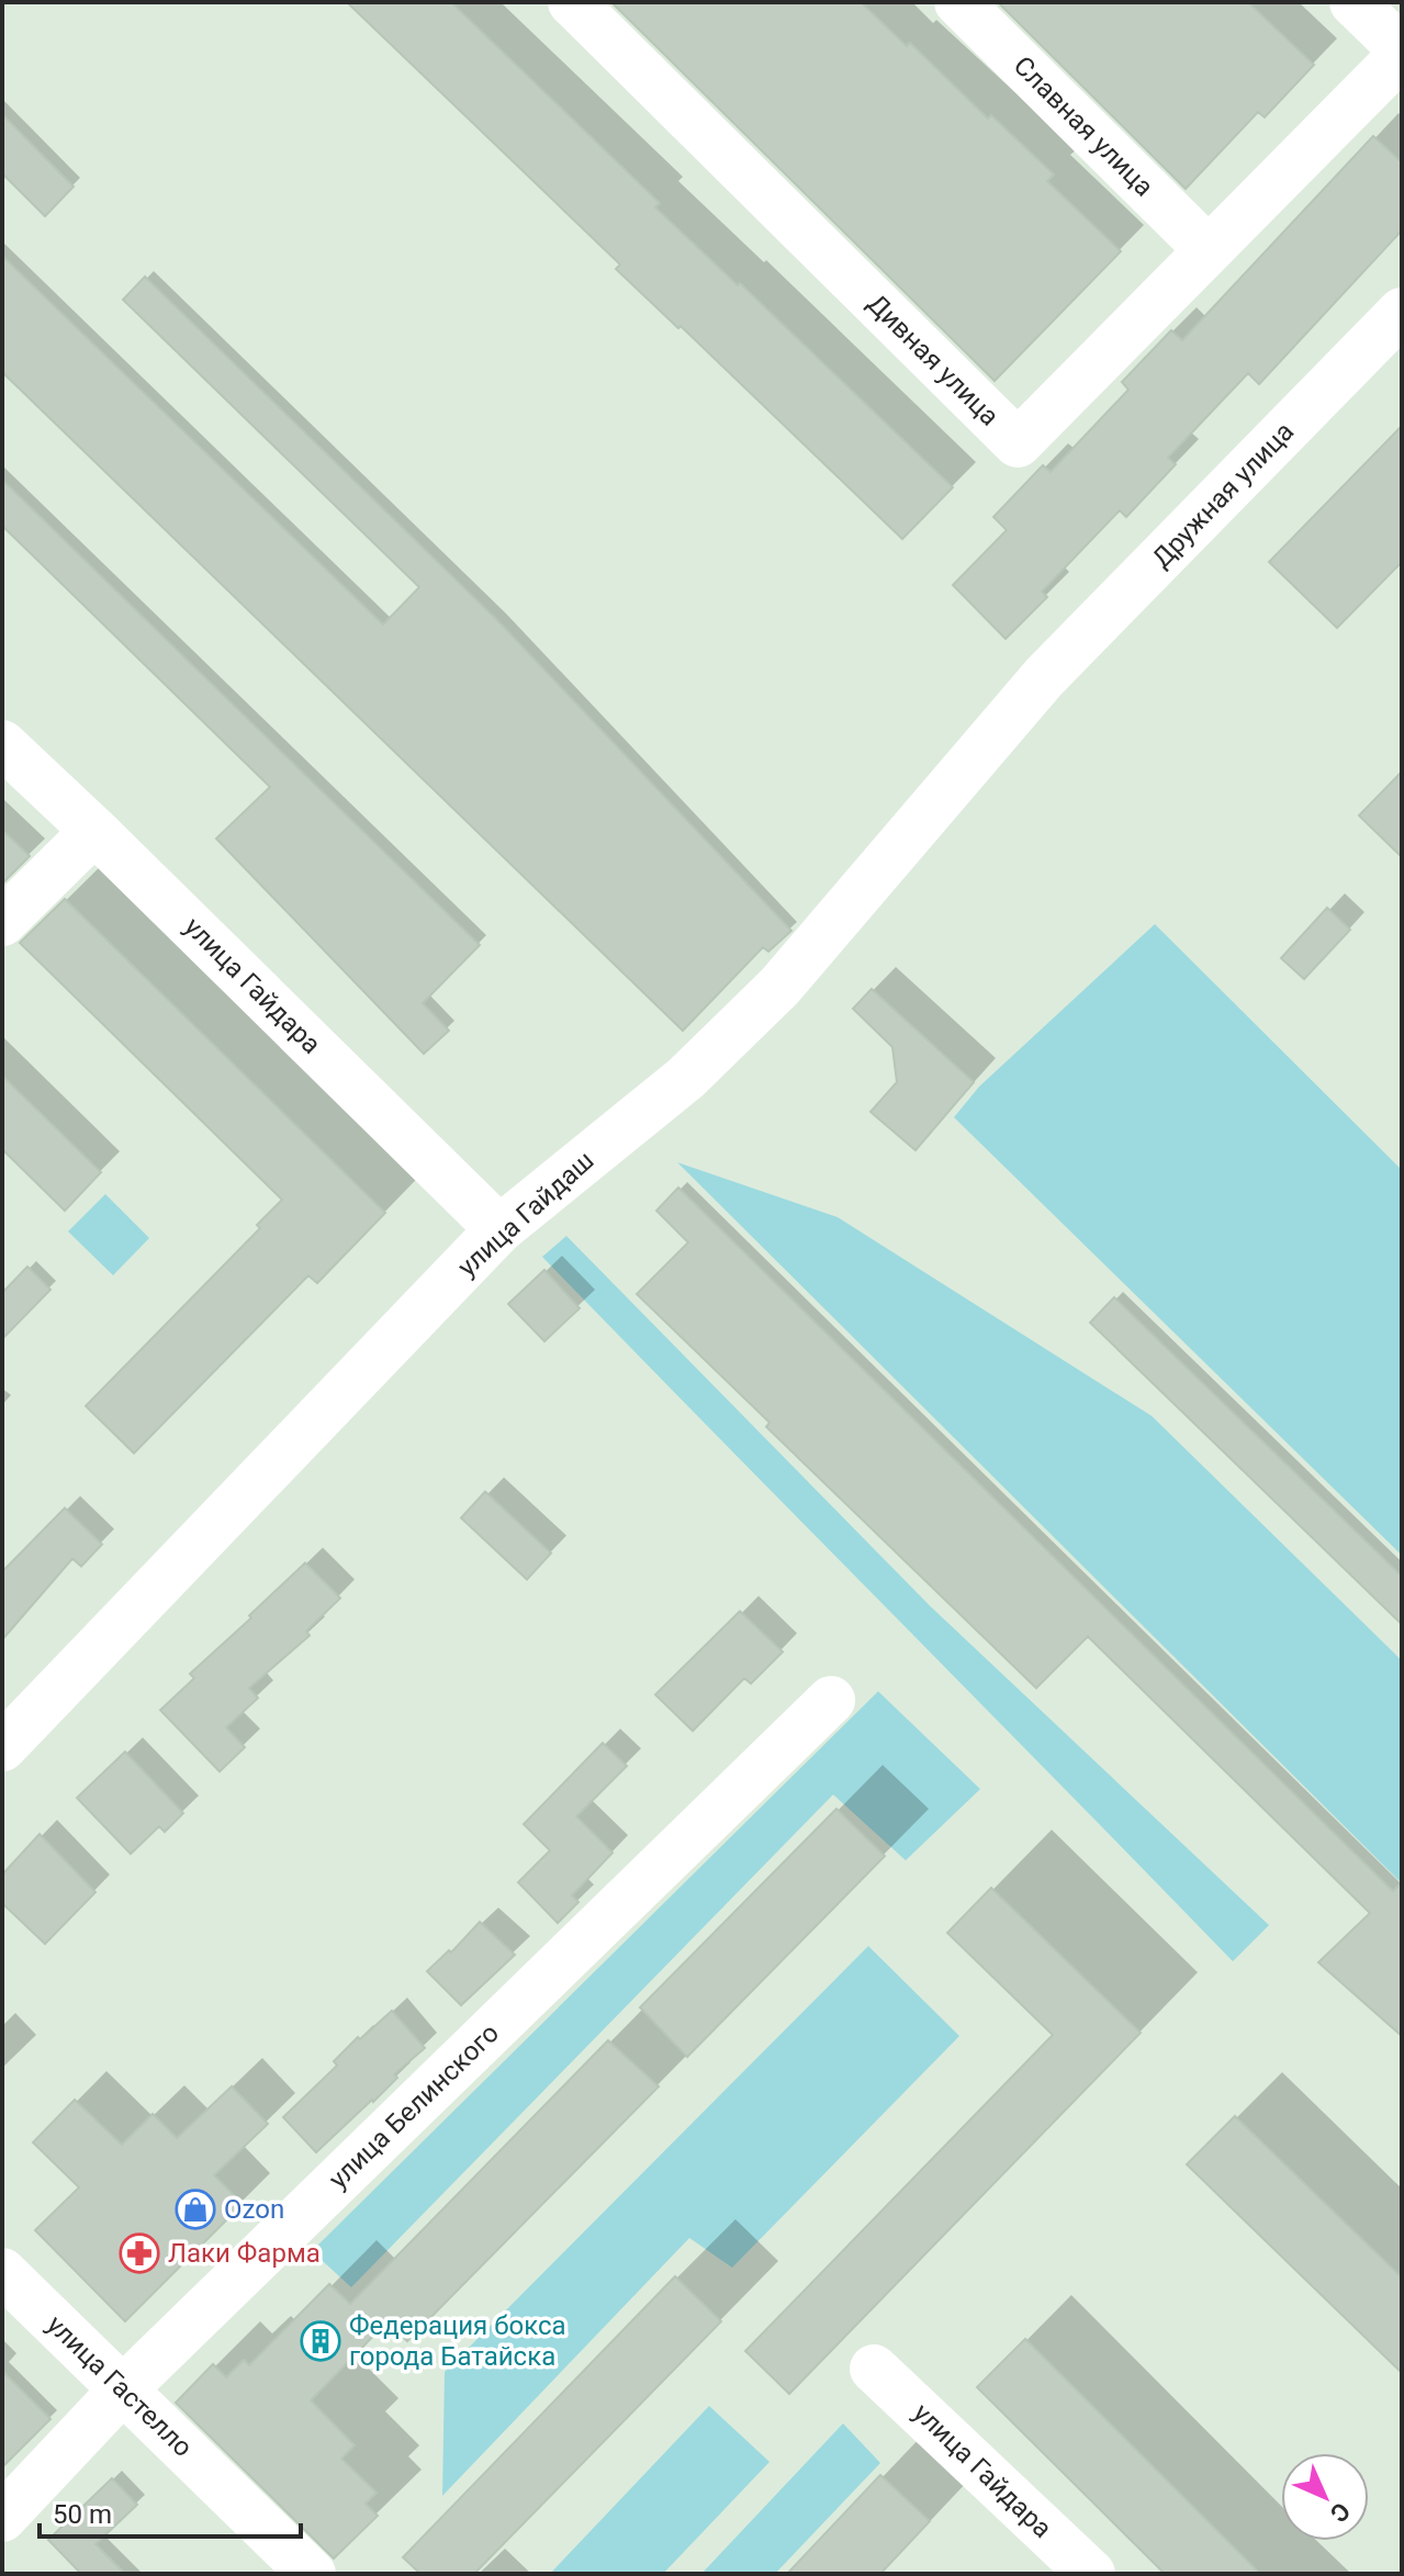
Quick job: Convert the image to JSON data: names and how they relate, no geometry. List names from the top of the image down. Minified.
{"streets":{"street":["Славная улица","Дивная улица","Дружная улица","улица Гайдара","улица Гайдаш","улица Белинского","улица Гастелло"]},"crossings":[["Славная улица","Дивная улица"],["Дружная улица","улица Гайдаш"],["улица Гайдара","улица Гайдаш"],["улица Белинского","улица Гастелло"]],"places":{"shop":["Ozon"],"pharmacy":["Лаки Фарма"],"building":["Федерация бокса города Батайска"]},"scale_bar":"50 m","north":"bottom right"}
